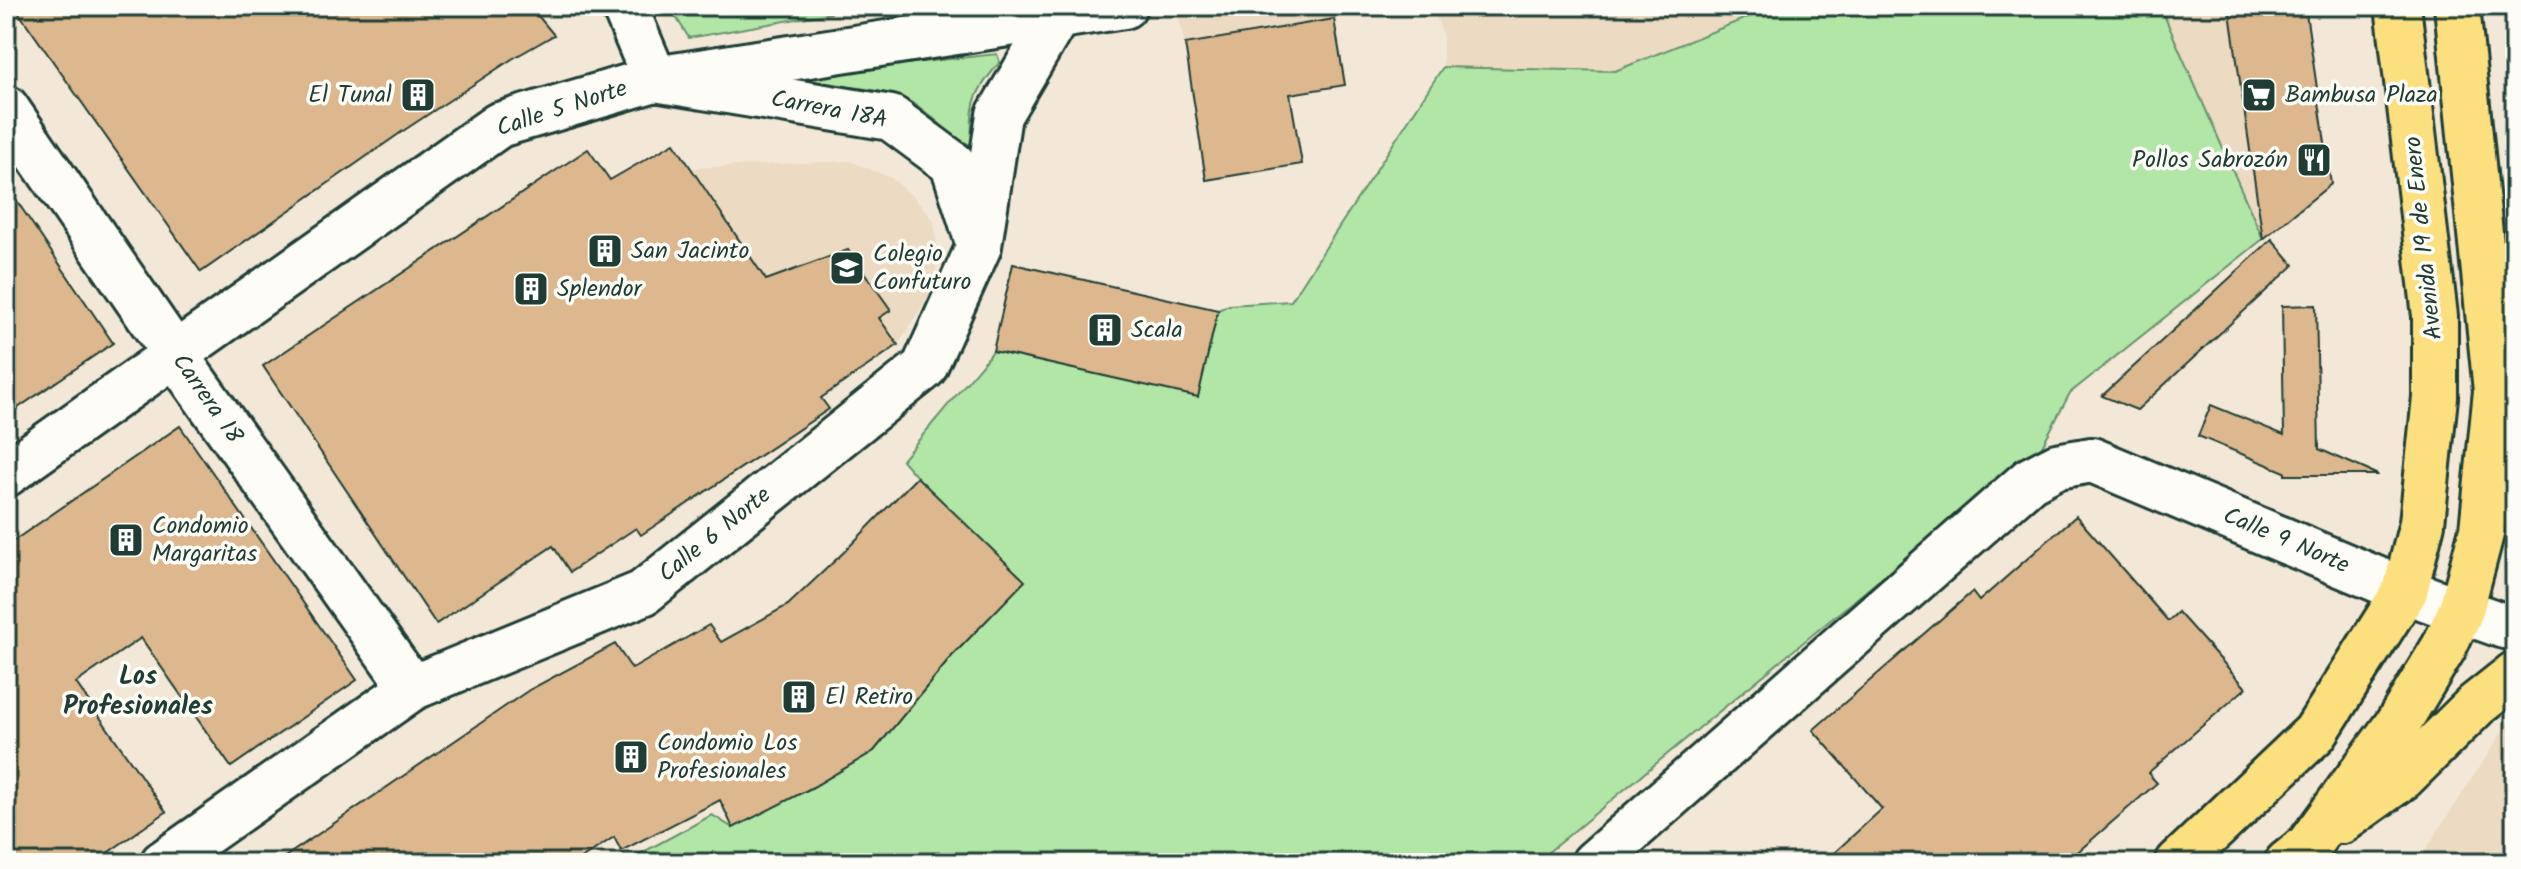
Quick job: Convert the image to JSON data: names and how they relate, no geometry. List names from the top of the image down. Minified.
{"streets":{"main road":["Avenida 19 de Enero"],"street":["Calle 5 Norte","Carrera 18A","Carrera 18","Calle 6 Norte","Calle 9 Norte"]},"crossings":[["Calle 5 Norte","Carrera 18A"],["Calle 5 Norte","Carrera 18"],["Calle 5 Norte","Calle 6 Norte"],["Carrera 18A","Calle 6 Norte"],["Avenida 19 de Enero","Calle 9 Norte"],["Carrera 18","Calle 6 Norte"]],"districts":["Los Profesionales"],"places":{"building":["El Tunal","San Jacinto","Splendor","Scala","Condomio Margaritas","El Retiro","Condomio Los Profesionales"],"supermarket":["Bambusa Plaza"],"restaurant":["Pollos Sabrozón"],"school or university":["Colegio Confuturo"]}}
